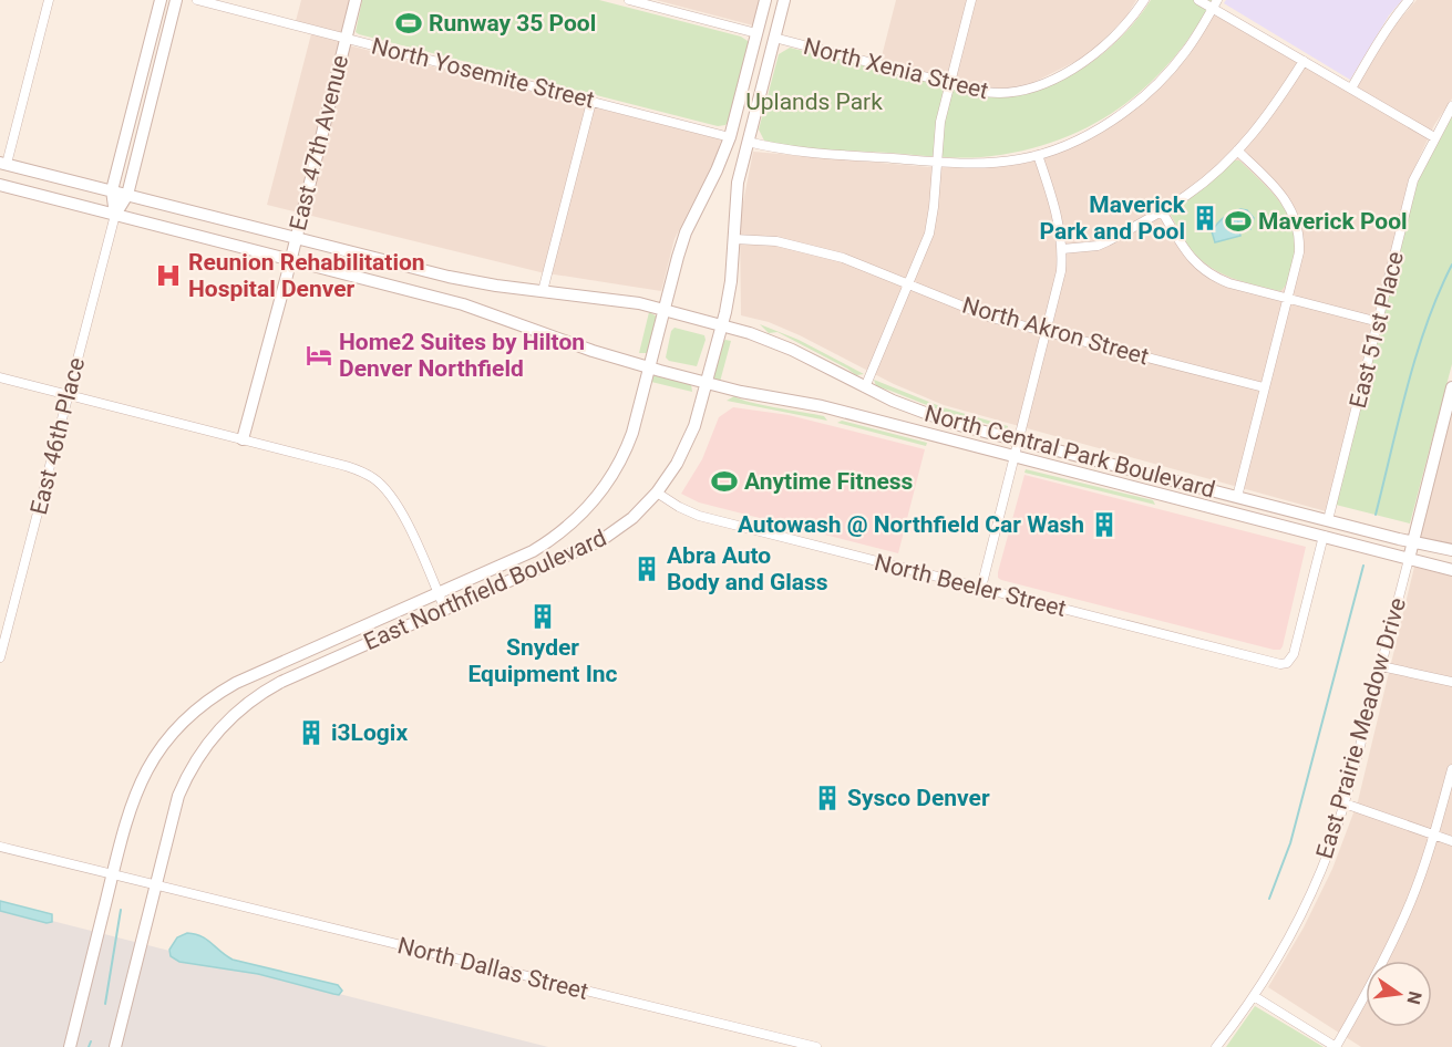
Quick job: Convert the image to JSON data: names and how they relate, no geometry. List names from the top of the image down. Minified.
{"streets":{"main road":["East 47th Avenue","East 46th Place","North Central Park Boulevard","East Northfield Boulevard","East Prairie Meadow Drive"],"street":["North Xenia Street","North Yosemite Street","East 51st Place","North Akron Street","North Beeler Street","North Dallas Street"]},"crossings":[["North Xenia Street","East Northfield Boulevard"],["North Yosemite Street","East 47th Avenue"],["North Yosemite Street","East Northfield Boulevard"],["East 47th Avenue","North Central Park Boulevard"],["East 51st Place","North Central Park Boulevard"],["North Akron Street","East Northfield Boulevard"],["East 46th Place","North Central Park Boulevard"],["North Central Park Boulevard","North Beeler Street"],["North Central Park Boulevard","East Northfield Boulevard"],["North Central Park Boulevard","East Prairie Meadow Drive"],["North Beeler Street","East Northfield Boulevard"],["East Northfield Boulevard","North Dallas Street"]],"parks":["Uplands Park"],"places":{"sports":["Runway 35 Pool","Maverick Pool","Anytime Fitness"],"building":["Maverick Park and Pool","Autowash @ Northfield Car Wash","Abra Auto Body and Glass","Snyder Equipment Inc","i3Logix","Sysco Denver"],"hospital":["Reunion Rehabilitation Hospital Denver"],"hotel":["Home2 Suites by Hilton Denver Northfield"]},"north":"right"}
